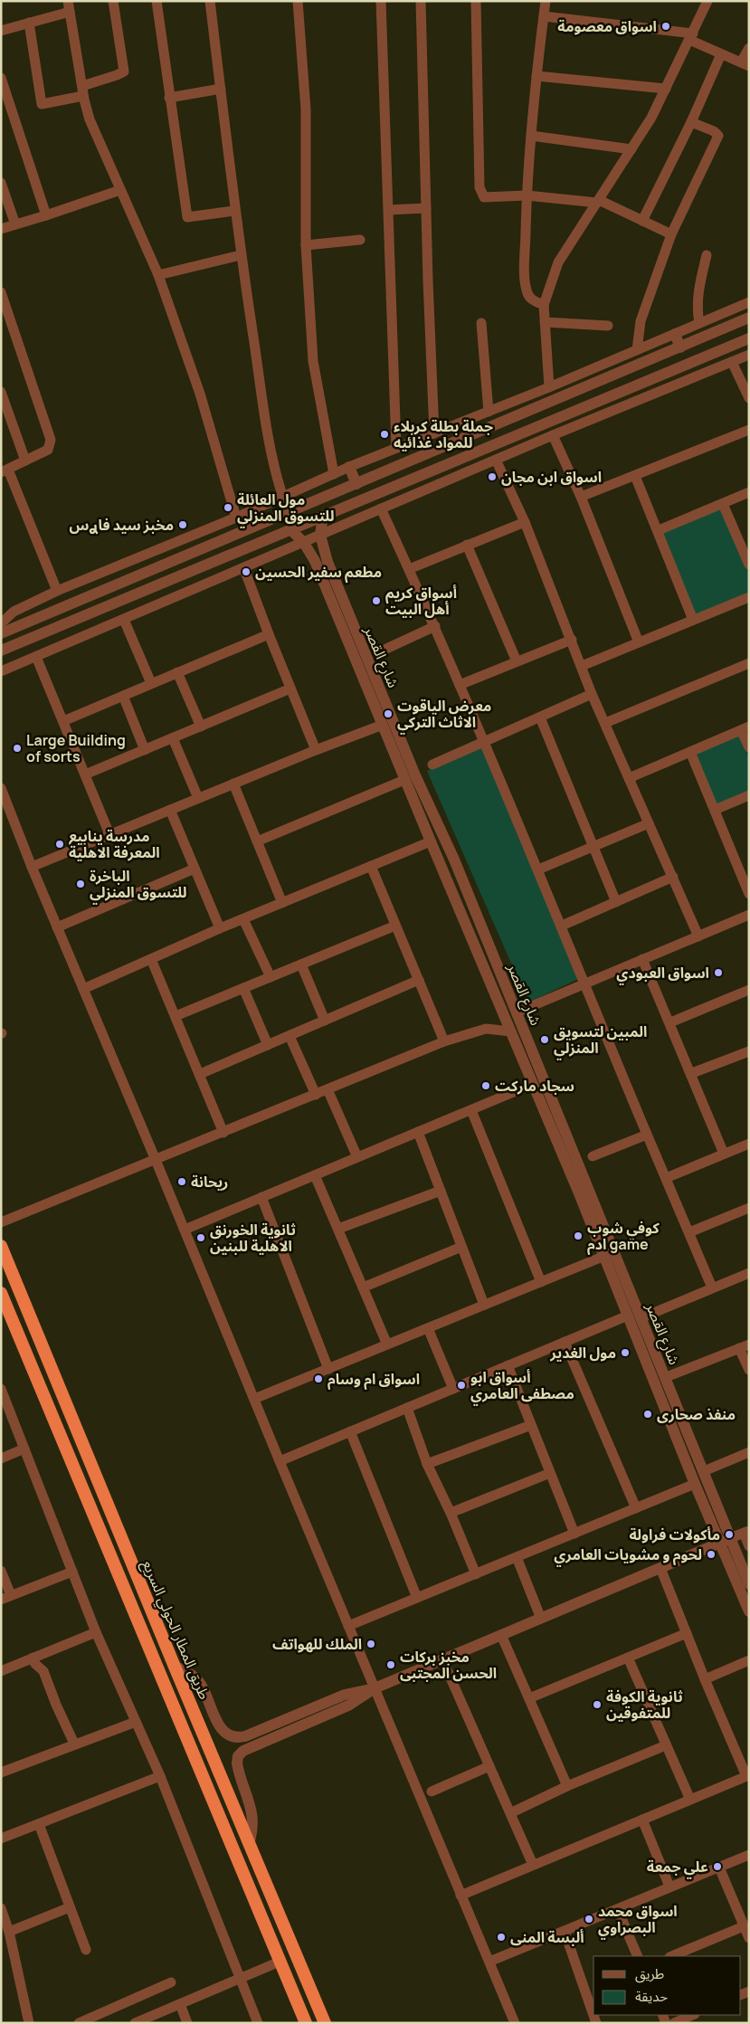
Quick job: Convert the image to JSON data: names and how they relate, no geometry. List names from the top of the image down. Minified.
{"streets":{"highway":["طريق المطار الحولي السريع"],"street":["شارع القصر"]},"places":["اسواق معصومة","جملة بطلة كربلاء للمواد غذائيه","اسواق ابن مجان","مول العائلة للتسوق المنزلي","مخبز سيد فاࢪس","مطعم سفير الحسين","أسواق كريم أهل البيت","معرض الياقوت الاثاث التركي","Large Building of sorts","مدرسة ينابيع المعرفة الاهلية","الباخرة للتسوق المنزلي","اسواق العبودي","المبين لتسويق المنزلي","سجاد ماركت","ريحانة","كوفي شوب ادم game","ثانوية الخورنق الاهلية للبنين","مول الغدير","اسواق ام وسام","أسواق ابو مصطفى العامري","منفذ صحارى","مأكولات فراولة","لحوم و مشويات العامري","الملك للهواتف","مخبز بركات الحسن المجتبى","ثانوية الكوفة للمتفوقين","علي جمعة","اسواق محمد البصراوي","ألبسة المنى"],"legend":["طريق","حديقة"]}
